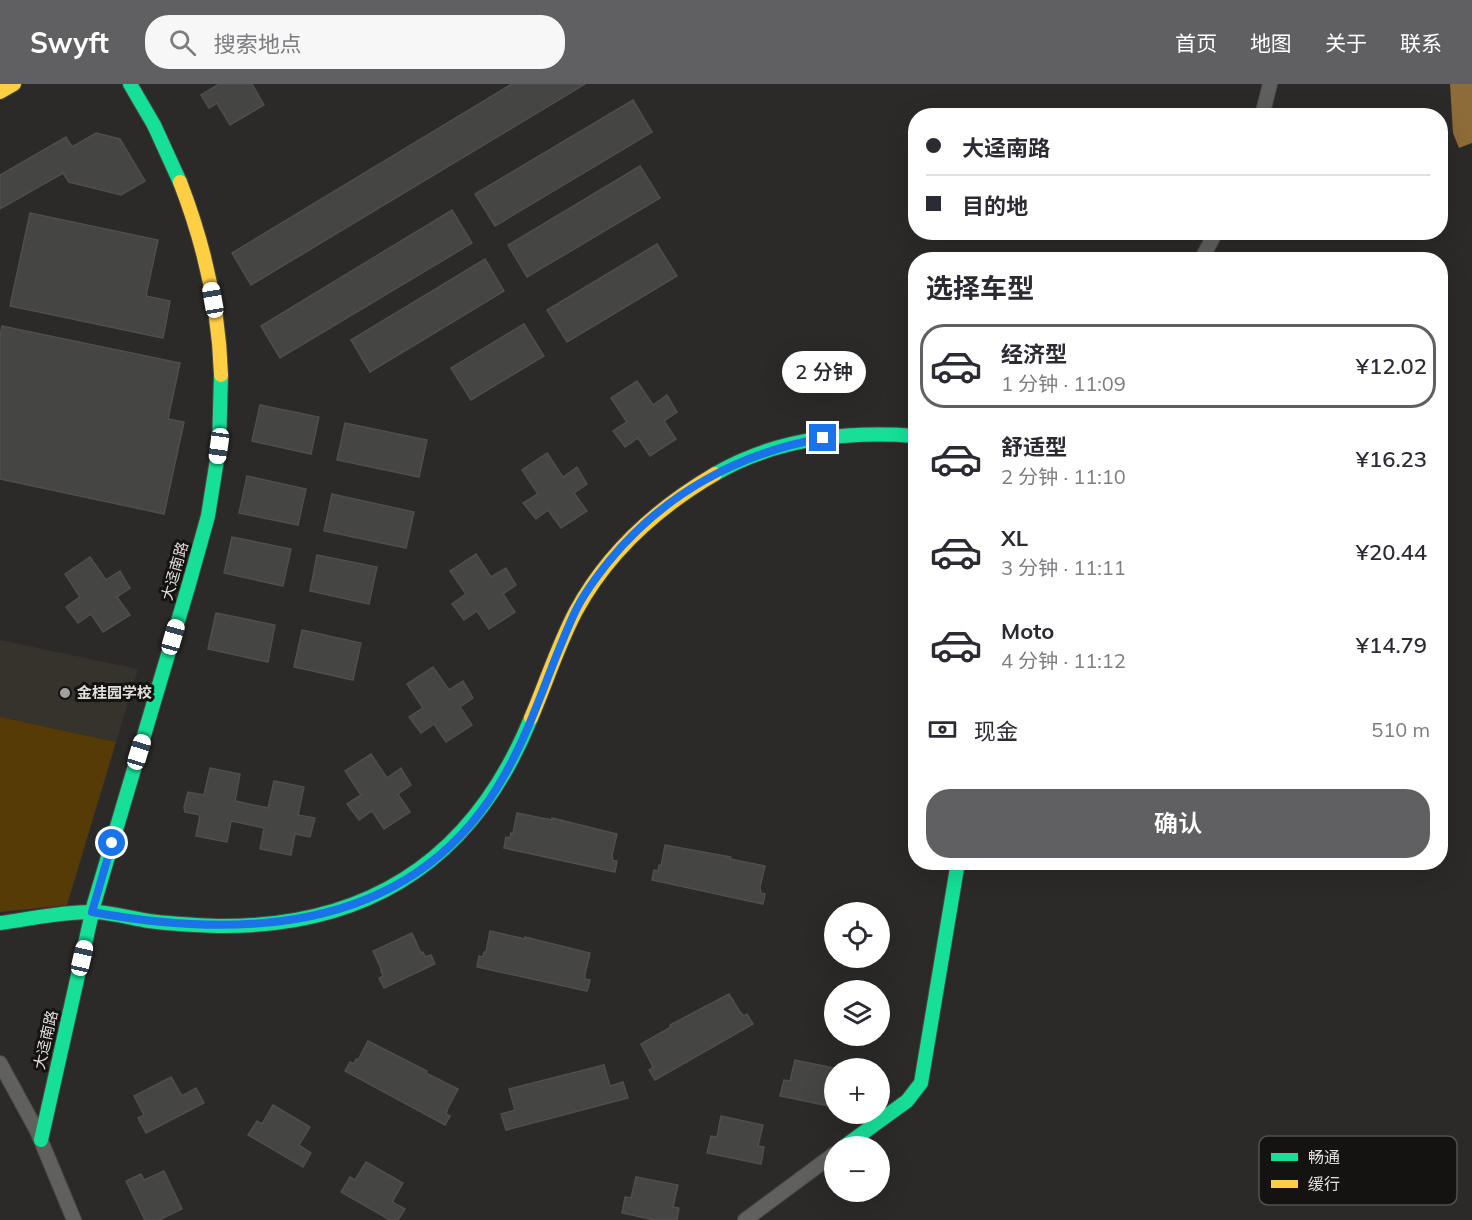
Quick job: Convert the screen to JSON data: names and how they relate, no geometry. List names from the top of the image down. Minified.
{"streets":{"street":["大迳南路"]},"places":["金桂园学校"],"legend":["畅通","缓行"],"page":{"header":"Swyft","search":"搜索地点","nav":["首页","地图","关于","联系"],"banner":["大迳南路","目的地"],"heading":"选择车型","list":[{"name":"经济型","note":"1 分钟 · 11:09","value":"¥12.02"},{"name":"舒适型","note":"2 分钟 · 11:10","value":"¥16.23"},{"name":"XL","note":"3 分钟 · 11:11","value":"¥20.44"},{"name":"Moto","note":"4 分钟 · 11:12","value":"¥14.79"}],"bubble":"2 分钟","pay":["现金","510 m"],"buttons":"确认","map_buttons":["+","−"]}}
